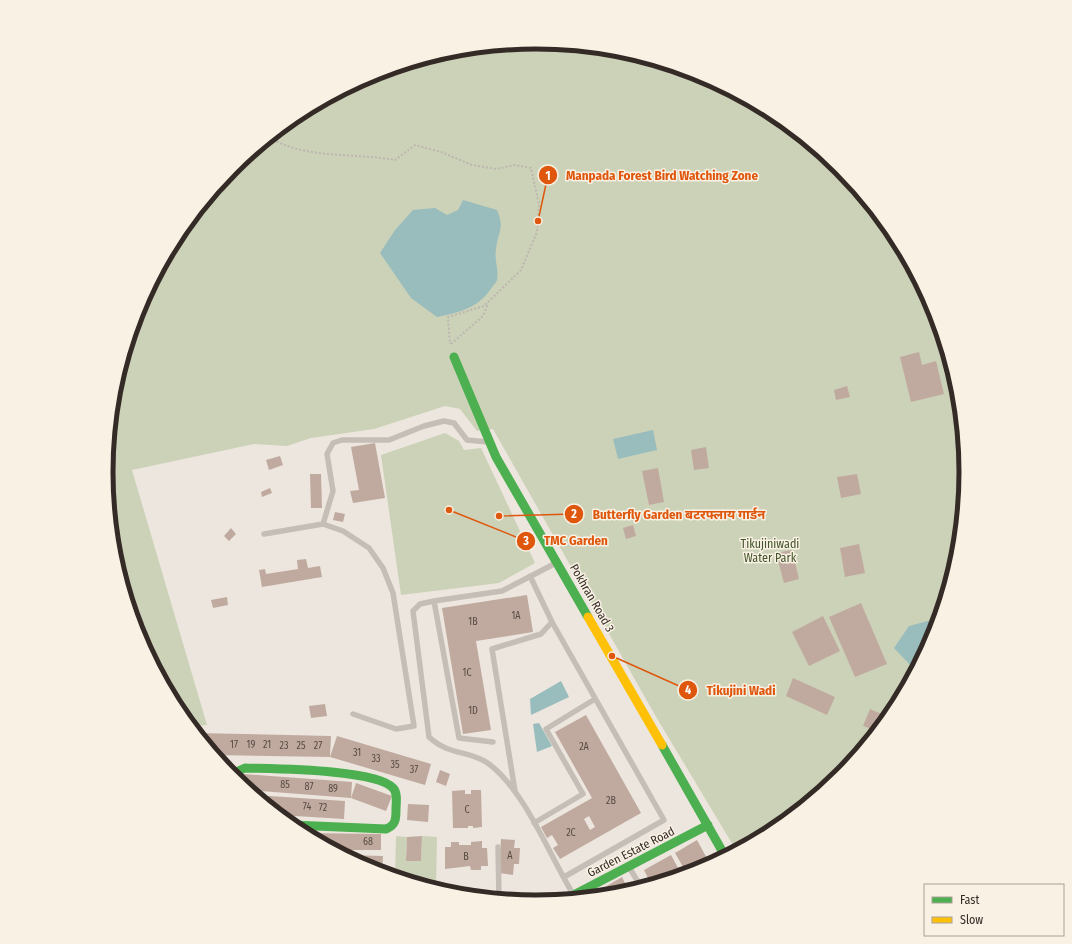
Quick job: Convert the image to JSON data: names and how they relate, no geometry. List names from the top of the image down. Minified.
{"streets":{"street":["Pokhran Road 3","Garden Estate Road"]},"crossings":[["Pokhran Road 3","Garden Estate Road"]],"parks":["Tikujiniwadi Water Park"],"places":["Manpada Forest Bird Watching Zone","TMC Garden","Butterfly Garden बटरफ्लाय गार्डन","Tikujini Wadi"],"house_numbers":["1A","1B","1C","1D","17","19","21","23","25","27","2A","31","33","35","37","85","87","89","2B","74","72","C","2C","68","A","B"],"legend":["Fast","Slow"]}
